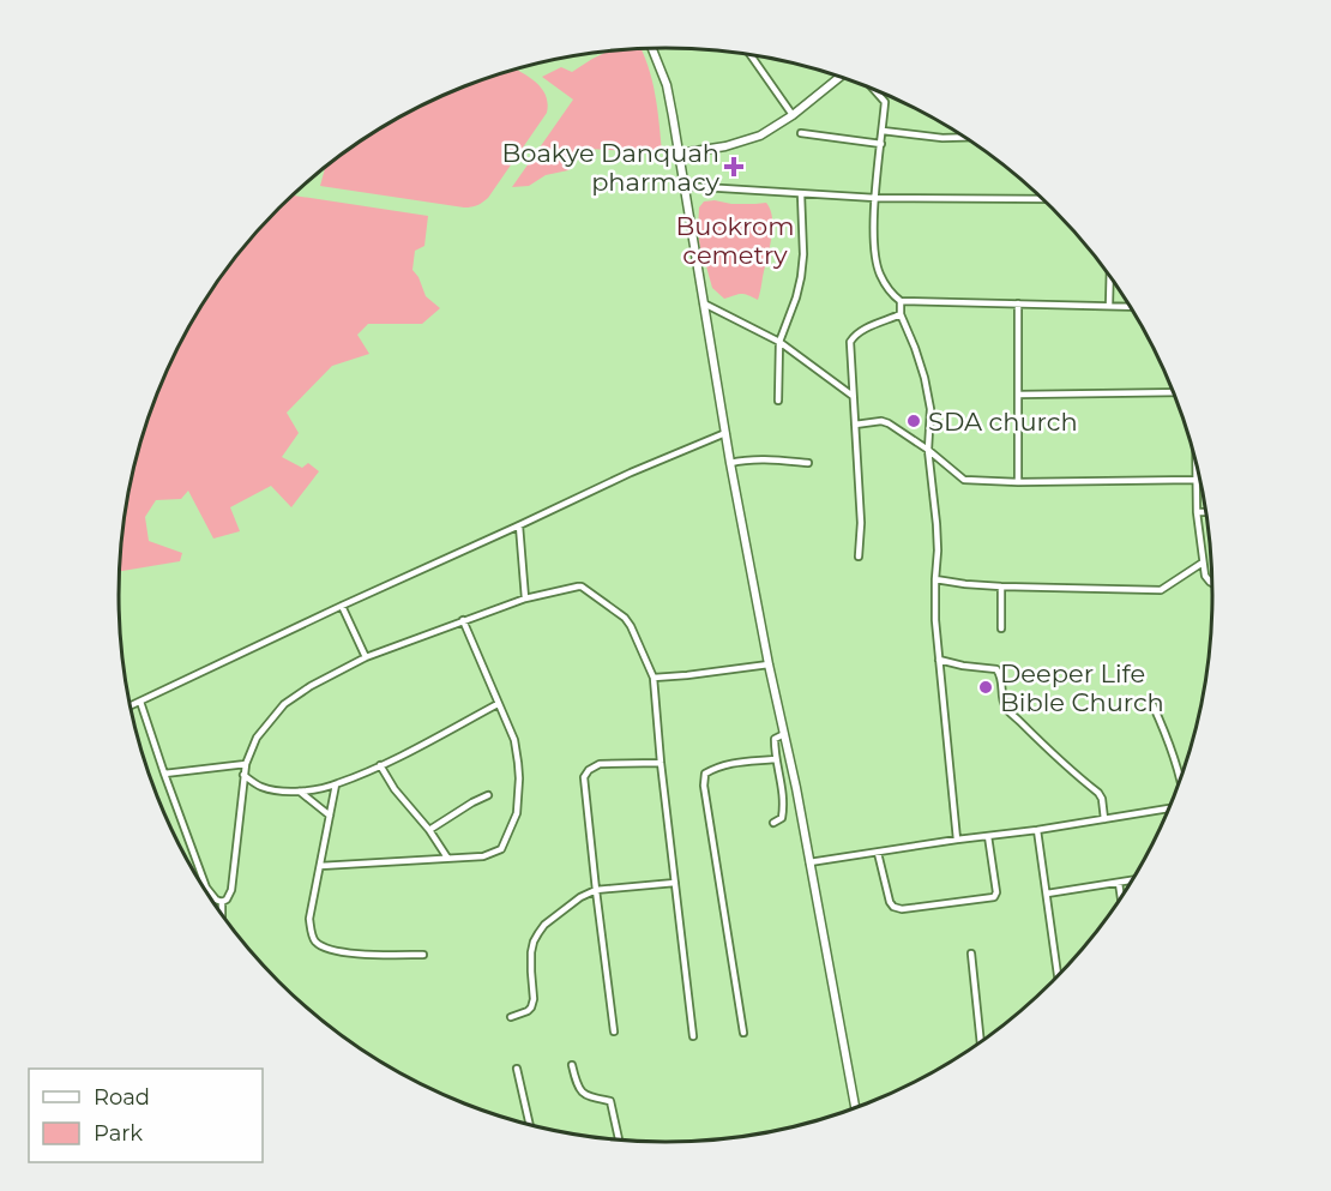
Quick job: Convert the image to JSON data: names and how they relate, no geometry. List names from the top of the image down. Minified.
{"parks":["Buokrom cemetry"],"places":{"health":["Boakye Danquah pharmacy"],"other":["SDA church","Deeper Life Bible Church"]},"legend":["Road","Park"]}
